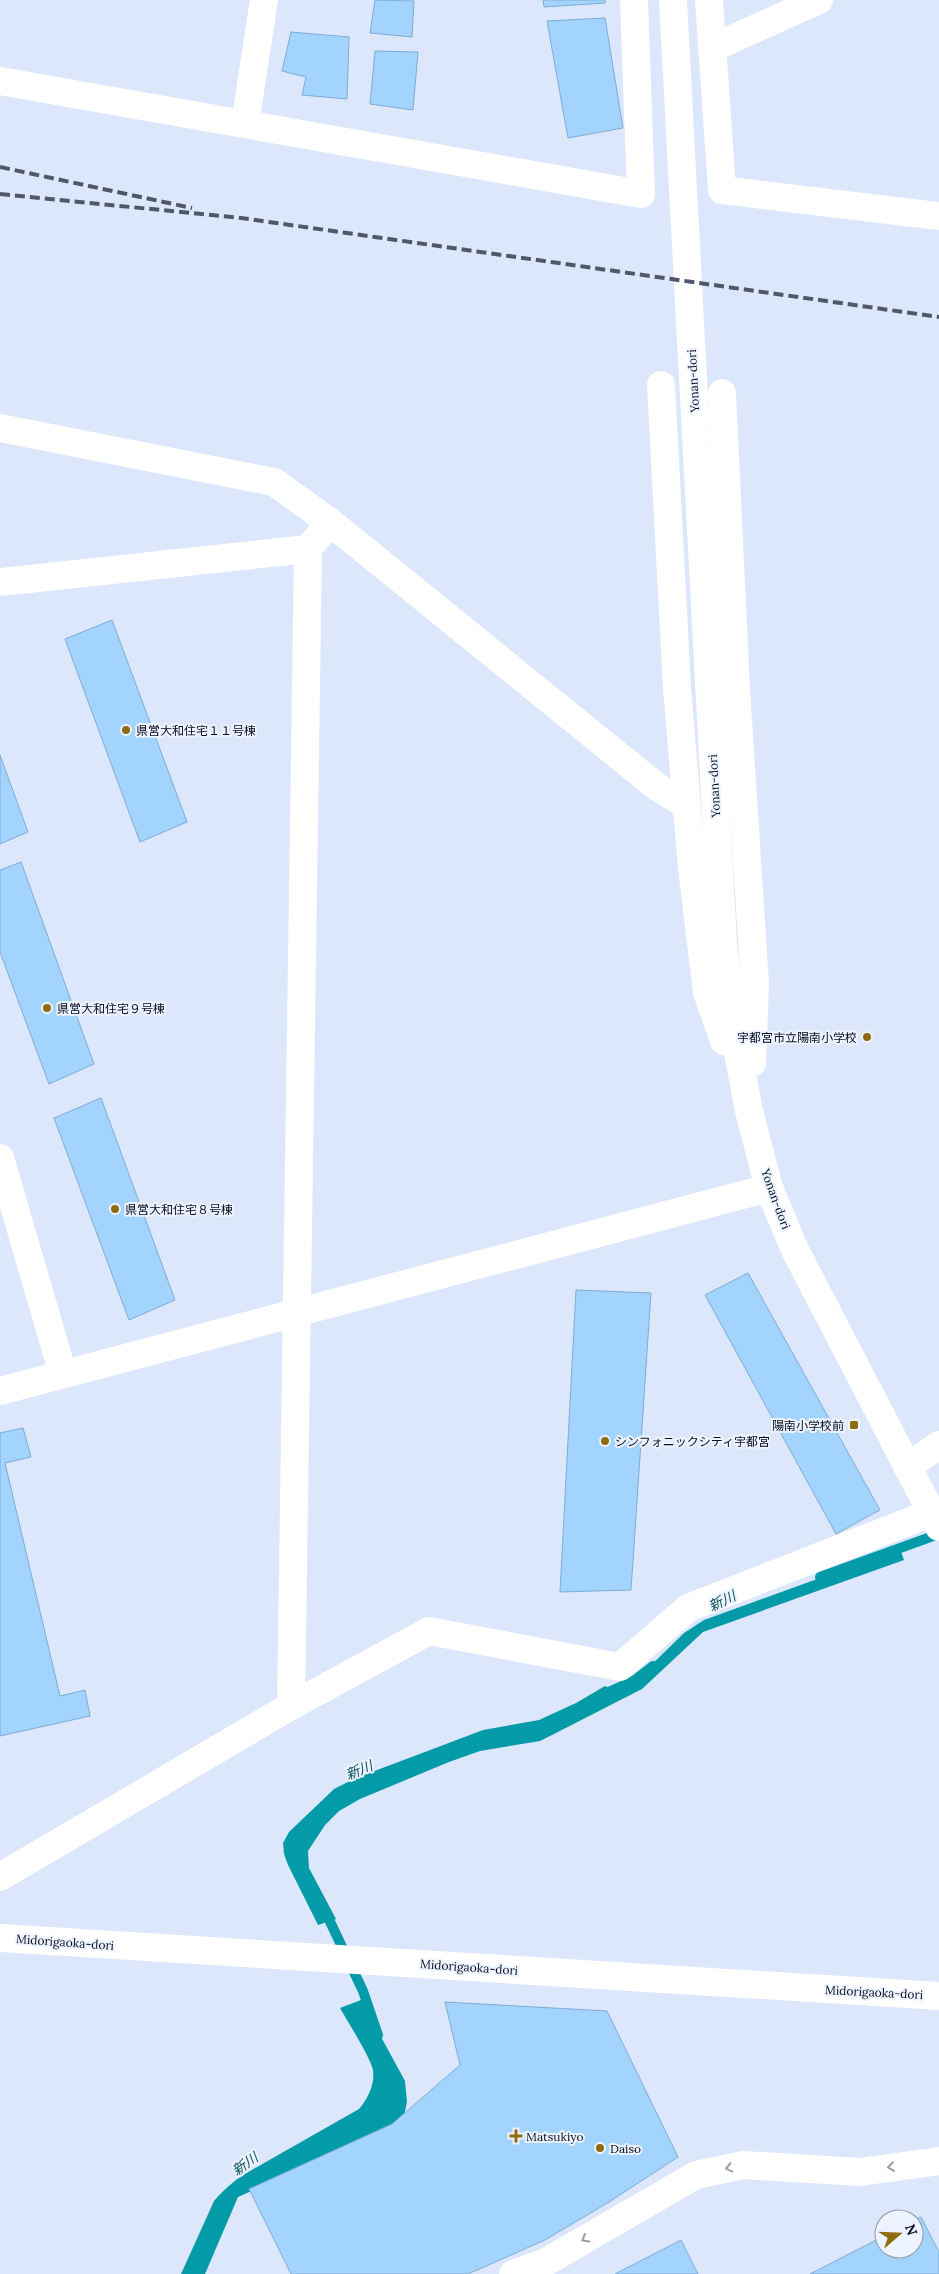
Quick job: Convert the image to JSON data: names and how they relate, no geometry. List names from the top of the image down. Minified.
{"streets":{"street":["Yonan-dori","Midorigaoka-dori"]},"water":["新川"],"places":{"other":["県営大和住宅１１号棟","県営大和住宅９号棟","宇都宮市立陽南小学校","県営大和住宅８号棟","シンフォニックシティ宇都宮","Daiso"],"transit":["陽南小学校前"],"health":["Matsukiyo"]},"north":"right"}
